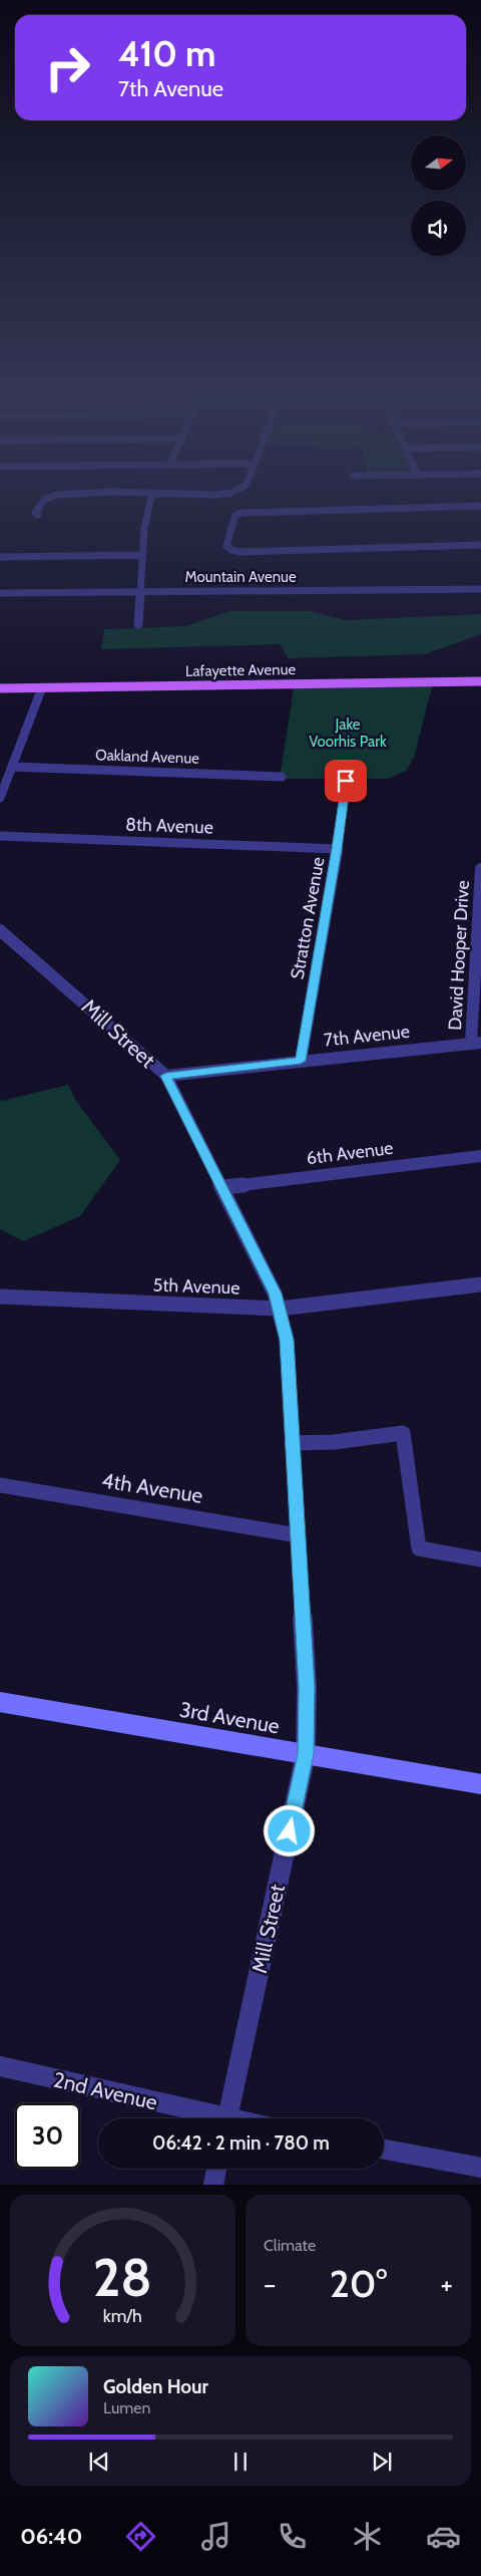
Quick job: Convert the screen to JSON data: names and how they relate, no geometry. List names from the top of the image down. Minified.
{"streets":{"main road":["Lafayette Avenue","3rd Avenue"],"street":["Mountain Avenue","Oakland Avenue","8th Avenue","Stratton Avenue","David Hooper Drive","Mill Street","7th Avenue","6th Avenue","5th Avenue","4th Avenue","2nd Avenue"]},"crossings":[["8th Avenue","Stratton Avenue"],["Stratton Avenue","7th Avenue"],["David Hooper Drive","7th Avenue"],["Mill Street","7th Avenue"],["Mill Street","6th Avenue"],["Mill Street","5th Avenue"],["Mill Street","4th Avenue"],["Mill Street","3rd Avenue"]],"parks":["Jake Voorhis Park"],"north":"right","page":{"turn":["410 m","7th Avenue"],"limit":"30","trip":"06:42 · 2 min · 780 m","tile":"Climate","heat":["−","20°","+"],"song":["Golden Hour","Lumen"],"tabs":"06:40","gauge":["28","km/h"]}}
